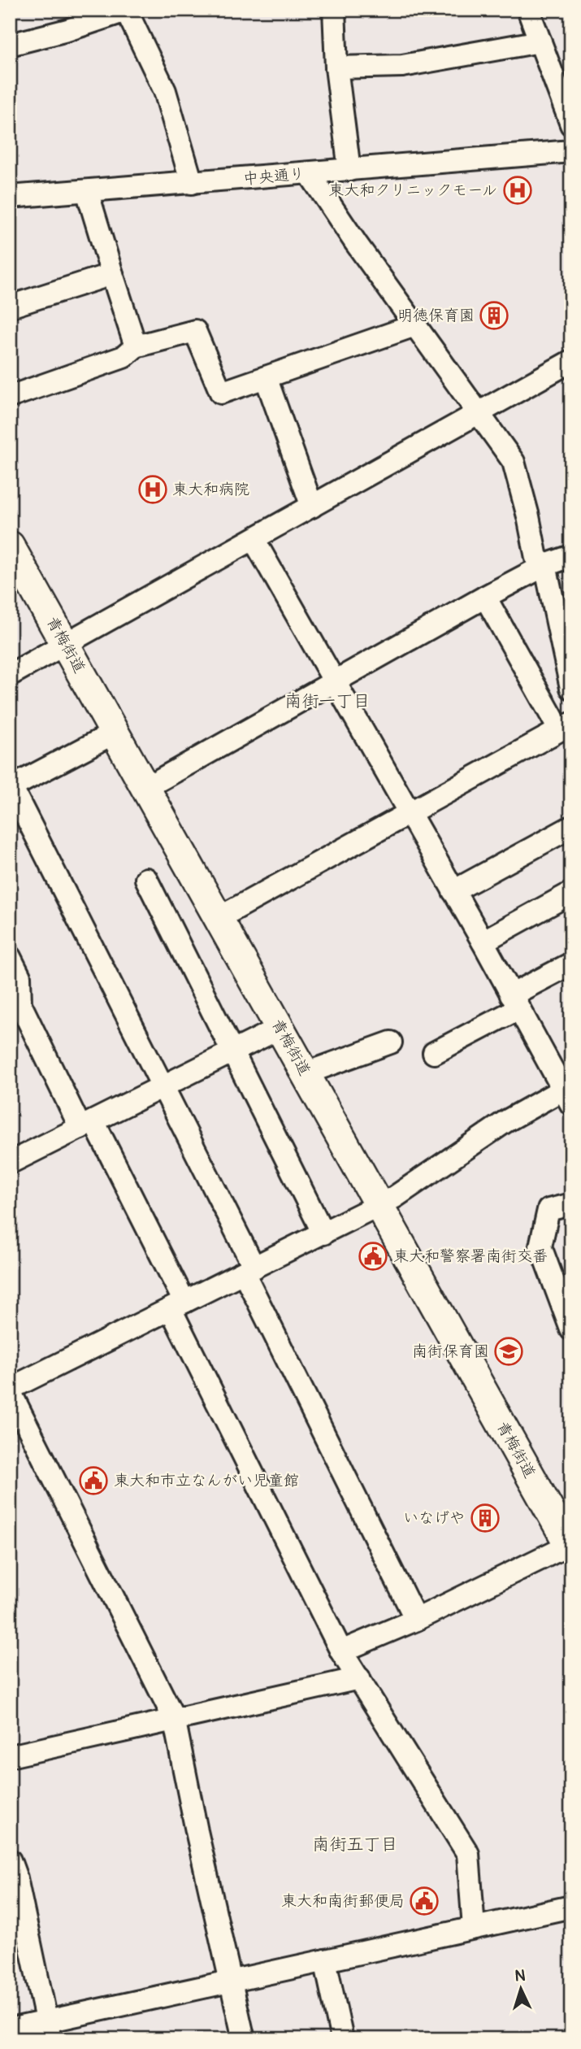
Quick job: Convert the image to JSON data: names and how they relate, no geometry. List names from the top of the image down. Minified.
{"streets":{"main road":["青梅街道"],"street":["中央通り"]},"districts":["南街一丁目","南街五丁目"],"places":{"hospital":["東大和クリニックモール","東大和病院"],"building":["明徳保育園","いなげや"],"public building":["東大和警察署南街交番","東大和市立なんがい児童館","東大和南街郵便局"],"school or university":["南街保育園"]},"north":"top"}
